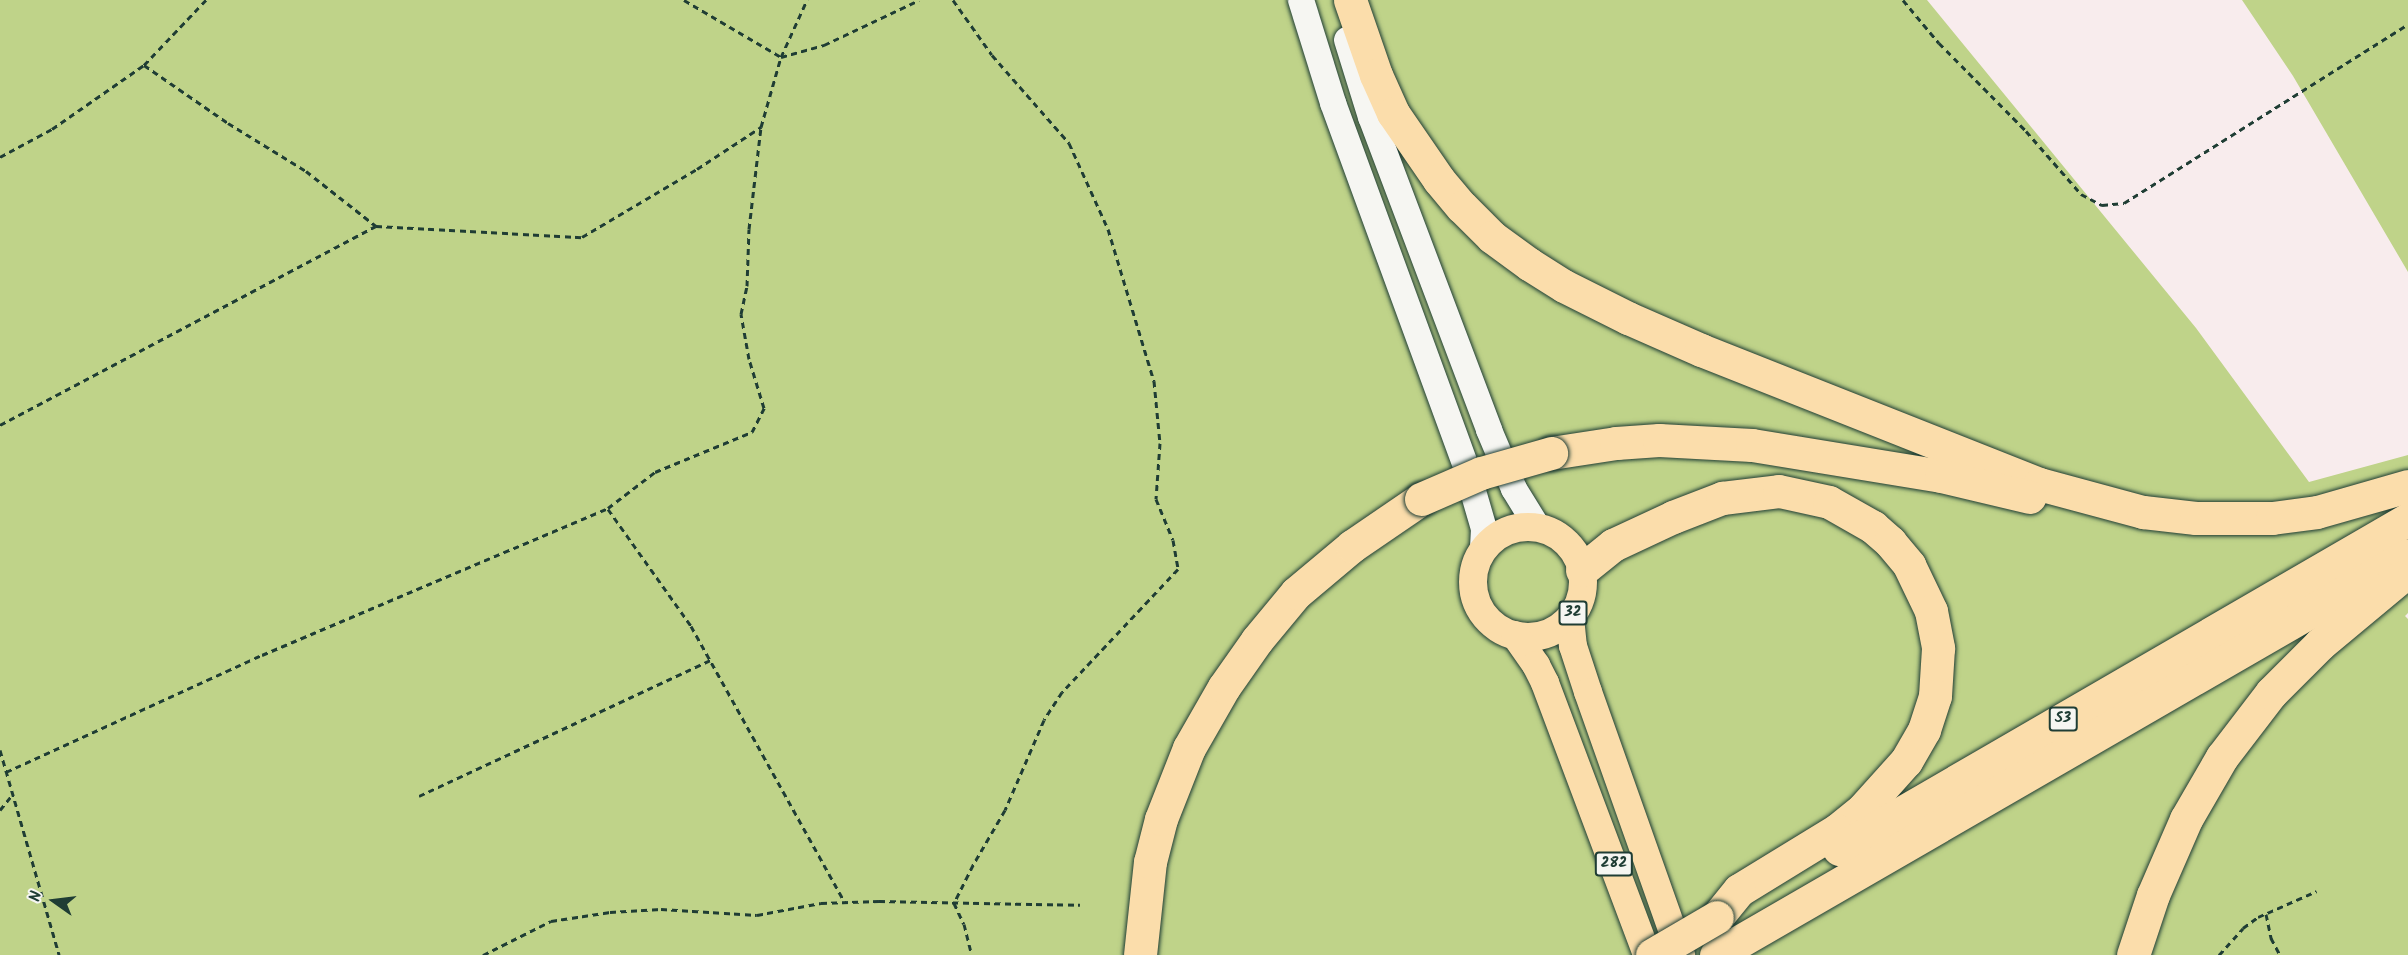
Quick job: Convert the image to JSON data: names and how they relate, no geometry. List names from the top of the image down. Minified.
{"streets":{"highway":["S3"],"main road":["32","282"]},"crossings":[["32","282"],["S3","282"]],"north":"left"}
